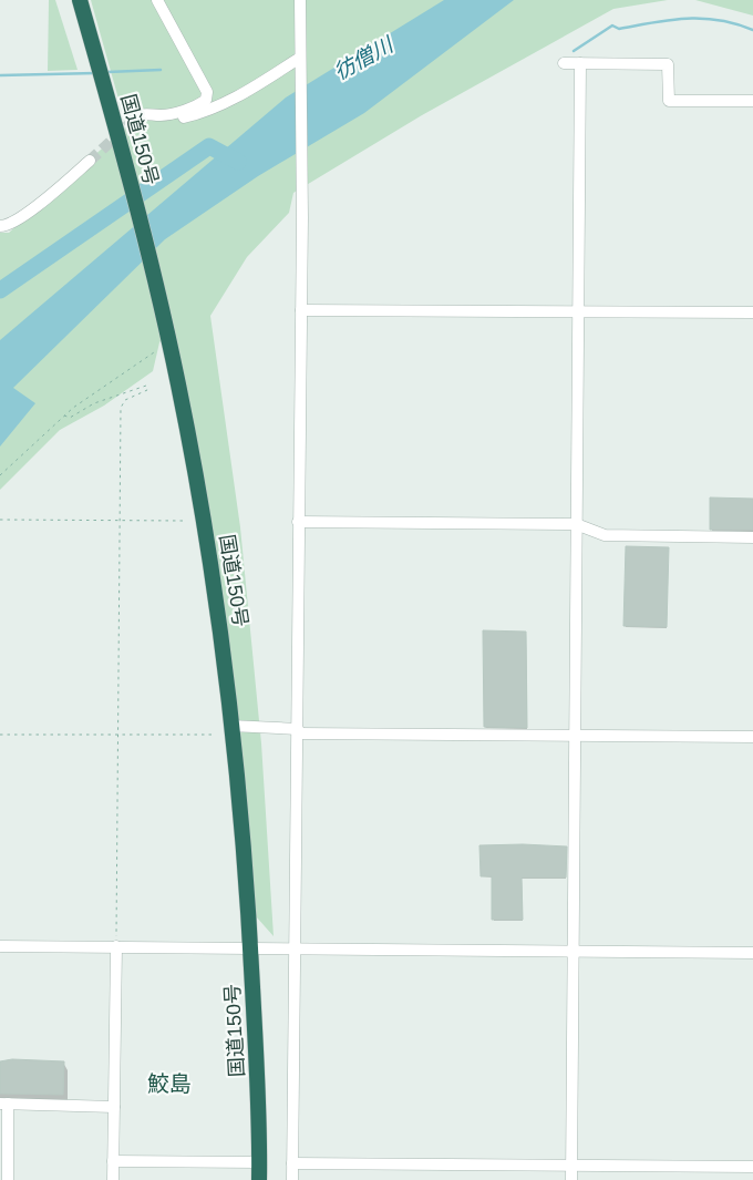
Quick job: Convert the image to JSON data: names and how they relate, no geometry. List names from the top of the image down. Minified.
{"streets":{"highway":["国道150号"]},"districts":["鮫島"],"water":["彷僧川"]}
